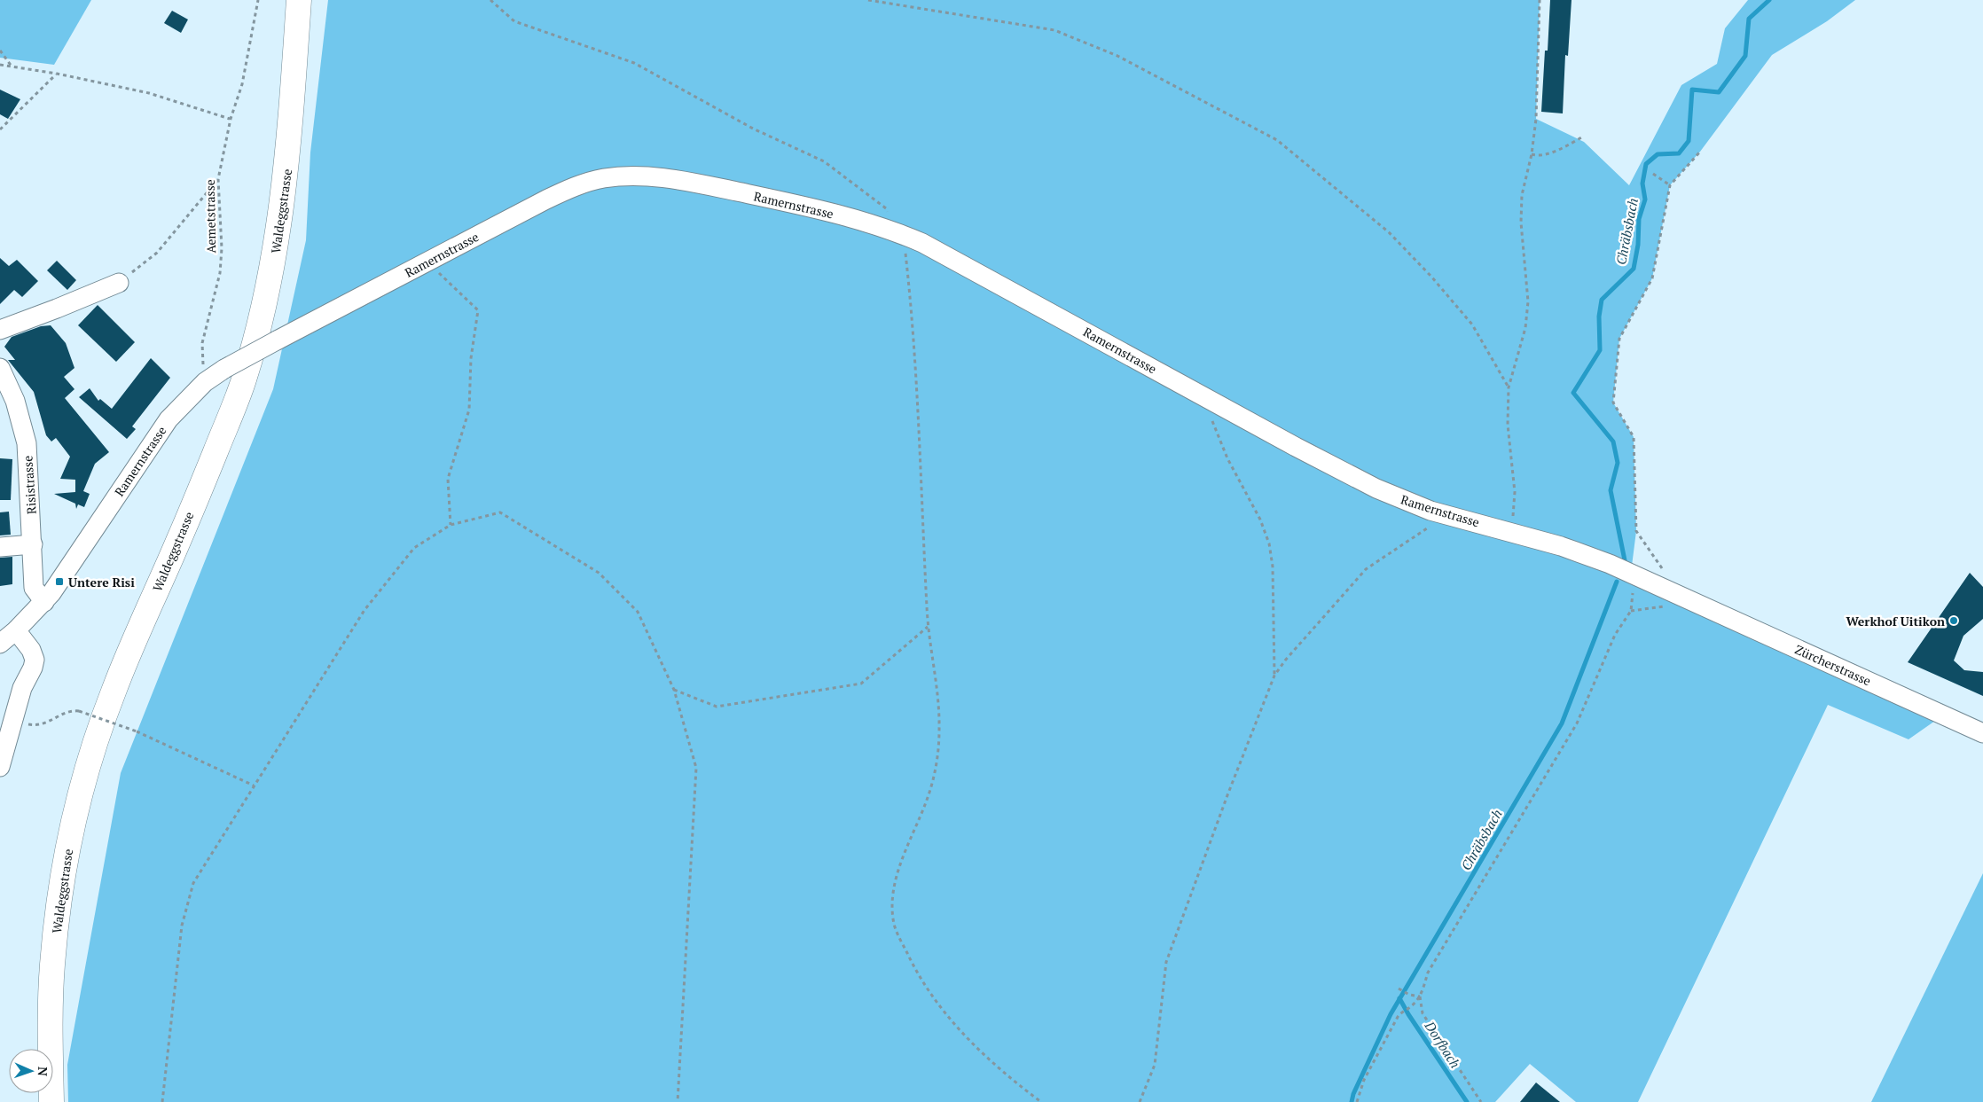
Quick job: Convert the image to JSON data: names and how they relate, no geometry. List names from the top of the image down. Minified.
{"streets":{"main road":["Waldeggstrasse"],"street":["Ramernstrasse","Risistrasse","Zürcherstrasse"],"path":["Aemetstrasse"]},"crossings":[["Ramernstrasse","Aemetstrasse"],["Ramernstrasse","Risistrasse"],["Ramernstrasse","Zürcherstrasse"]],"water":["Chräbsbach","Dorfbach"],"places":{"transit":["Untere Risi"],"other":["Werkhof Uitikon"]},"north":"right"}
